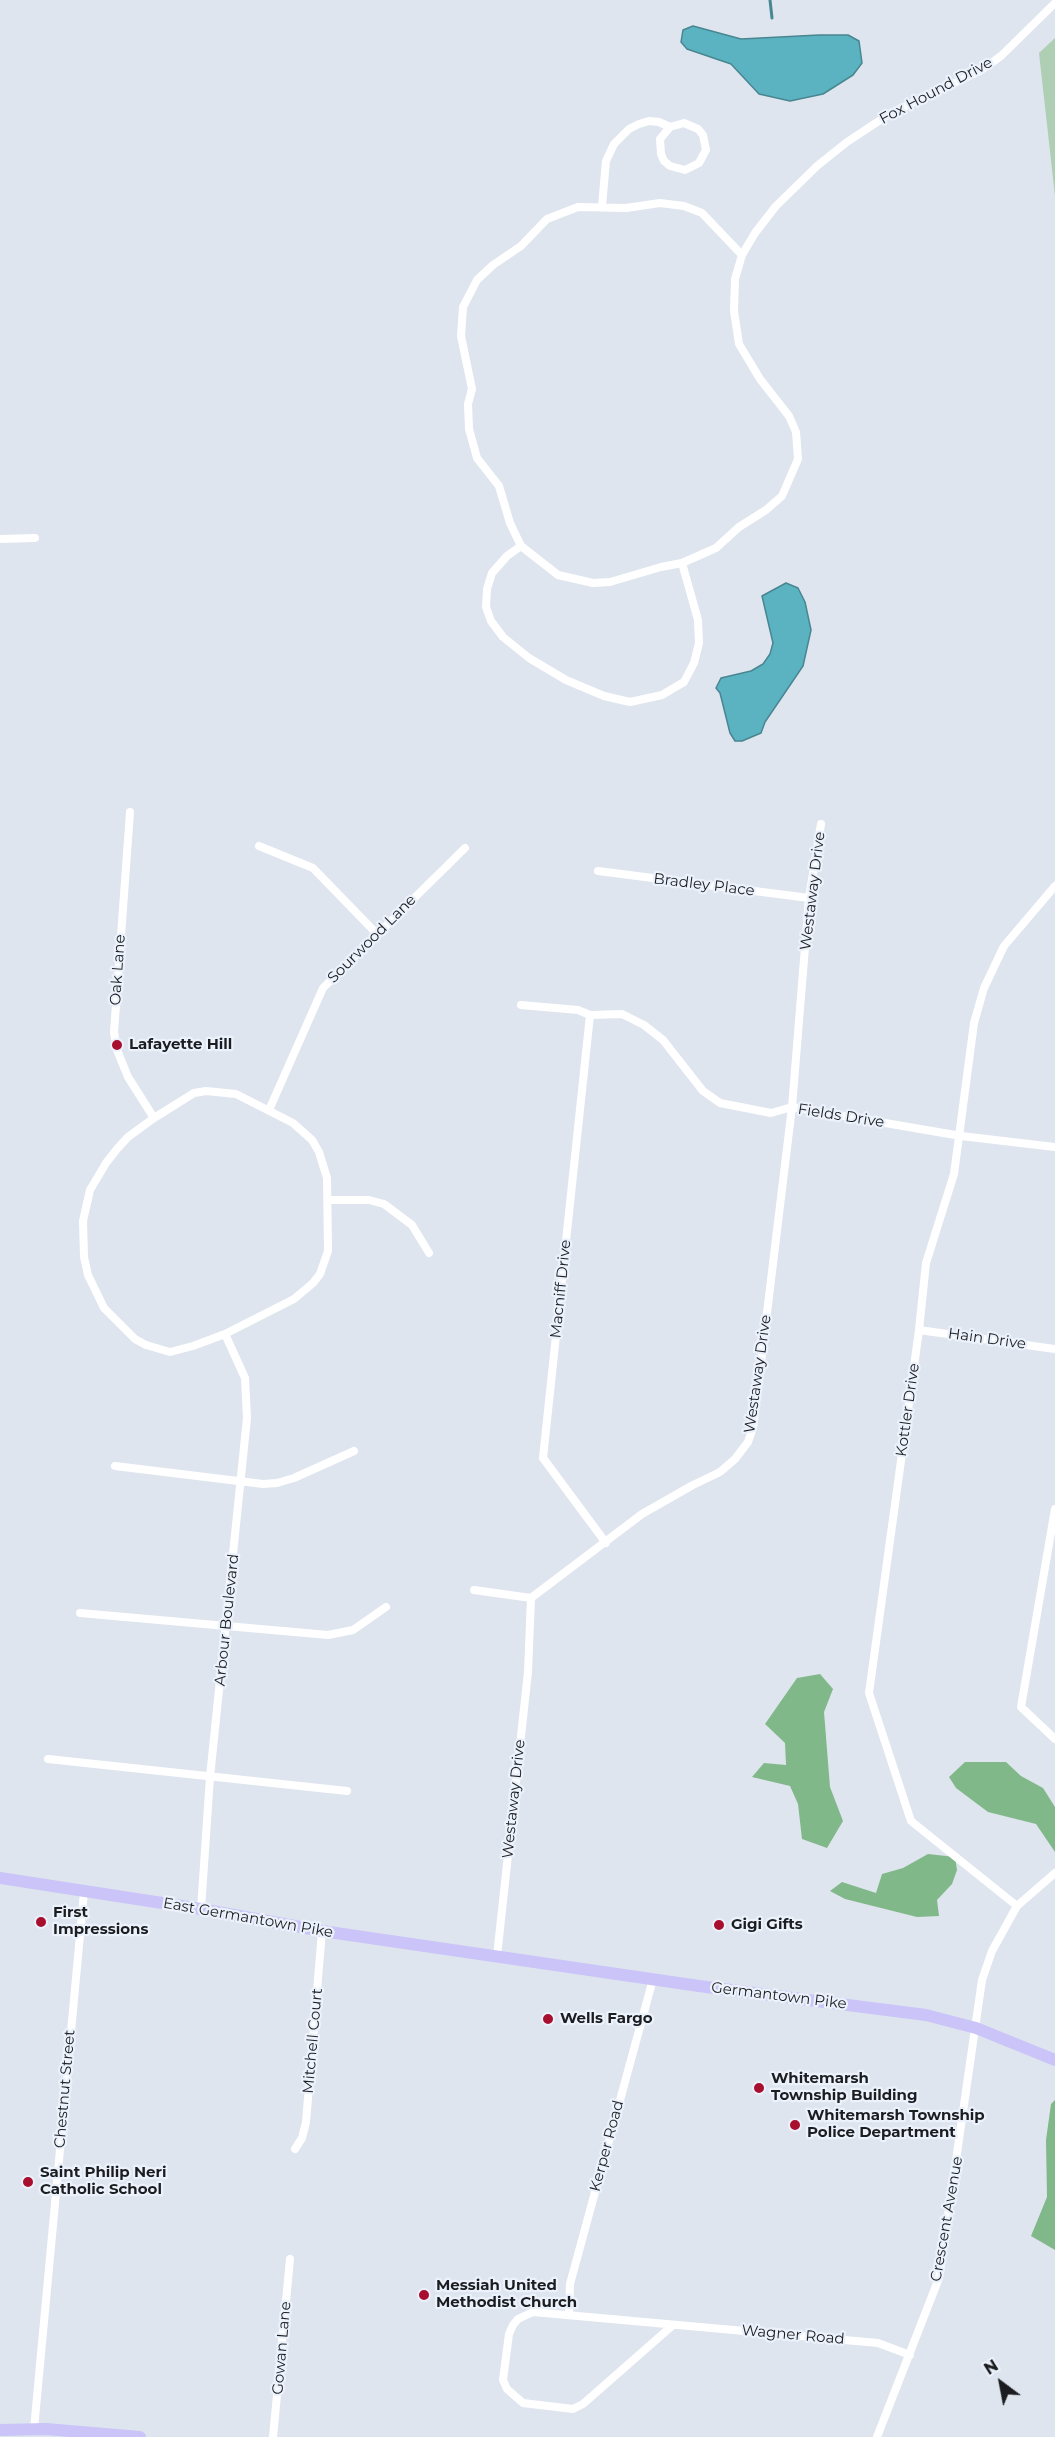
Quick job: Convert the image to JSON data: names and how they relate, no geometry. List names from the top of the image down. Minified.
{"streets":{"main road":["East Germantown Pike","Germantown Pike"],"street":["Fox Hound Drive","Bradley Place","Westaway Drive","Sourwood Lane","Oak Lane","Fields Drive","Macniff Drive","Hain Drive","Kottler Drive","Arbour Boulevard","Mitchell Court","Chestnut Street","Kerper Road","Crescent Avenue","Wagner Road","Gowan Lane"]},"crossings":[["Bradley Place","Westaway Drive"],["Westaway Drive","Fields Drive"],["Westaway Drive","Macniff Drive"],["Westaway Drive","East Germantown Pike"],["Westaway Drive","Germantown Pike"],["Fields Drive","Macniff Drive"],["Fields Drive","Kottler Drive"],["Hain Drive","Kottler Drive"],["Kottler Drive","Crescent Avenue"],["Arbour Boulevard","East Germantown Pike"],["East Germantown Pike","Germantown Pike"],["East Germantown Pike","Mitchell Court"],["East Germantown Pike","Chestnut Street"],["Germantown Pike","Kerper Road"],["Germantown Pike","Crescent Avenue"],["Kerper Road","Wagner Road"],["Crescent Avenue","Wagner Road"]],"places":["Lafayette Hill","First Impressions","Gigi Gifts","Wells Fargo","Whitemarsh Township Building","Whitemarsh Township Police Department","Saint Philip Neri Catholic School","Messiah United Methodist Church"],"north":"top left"}
